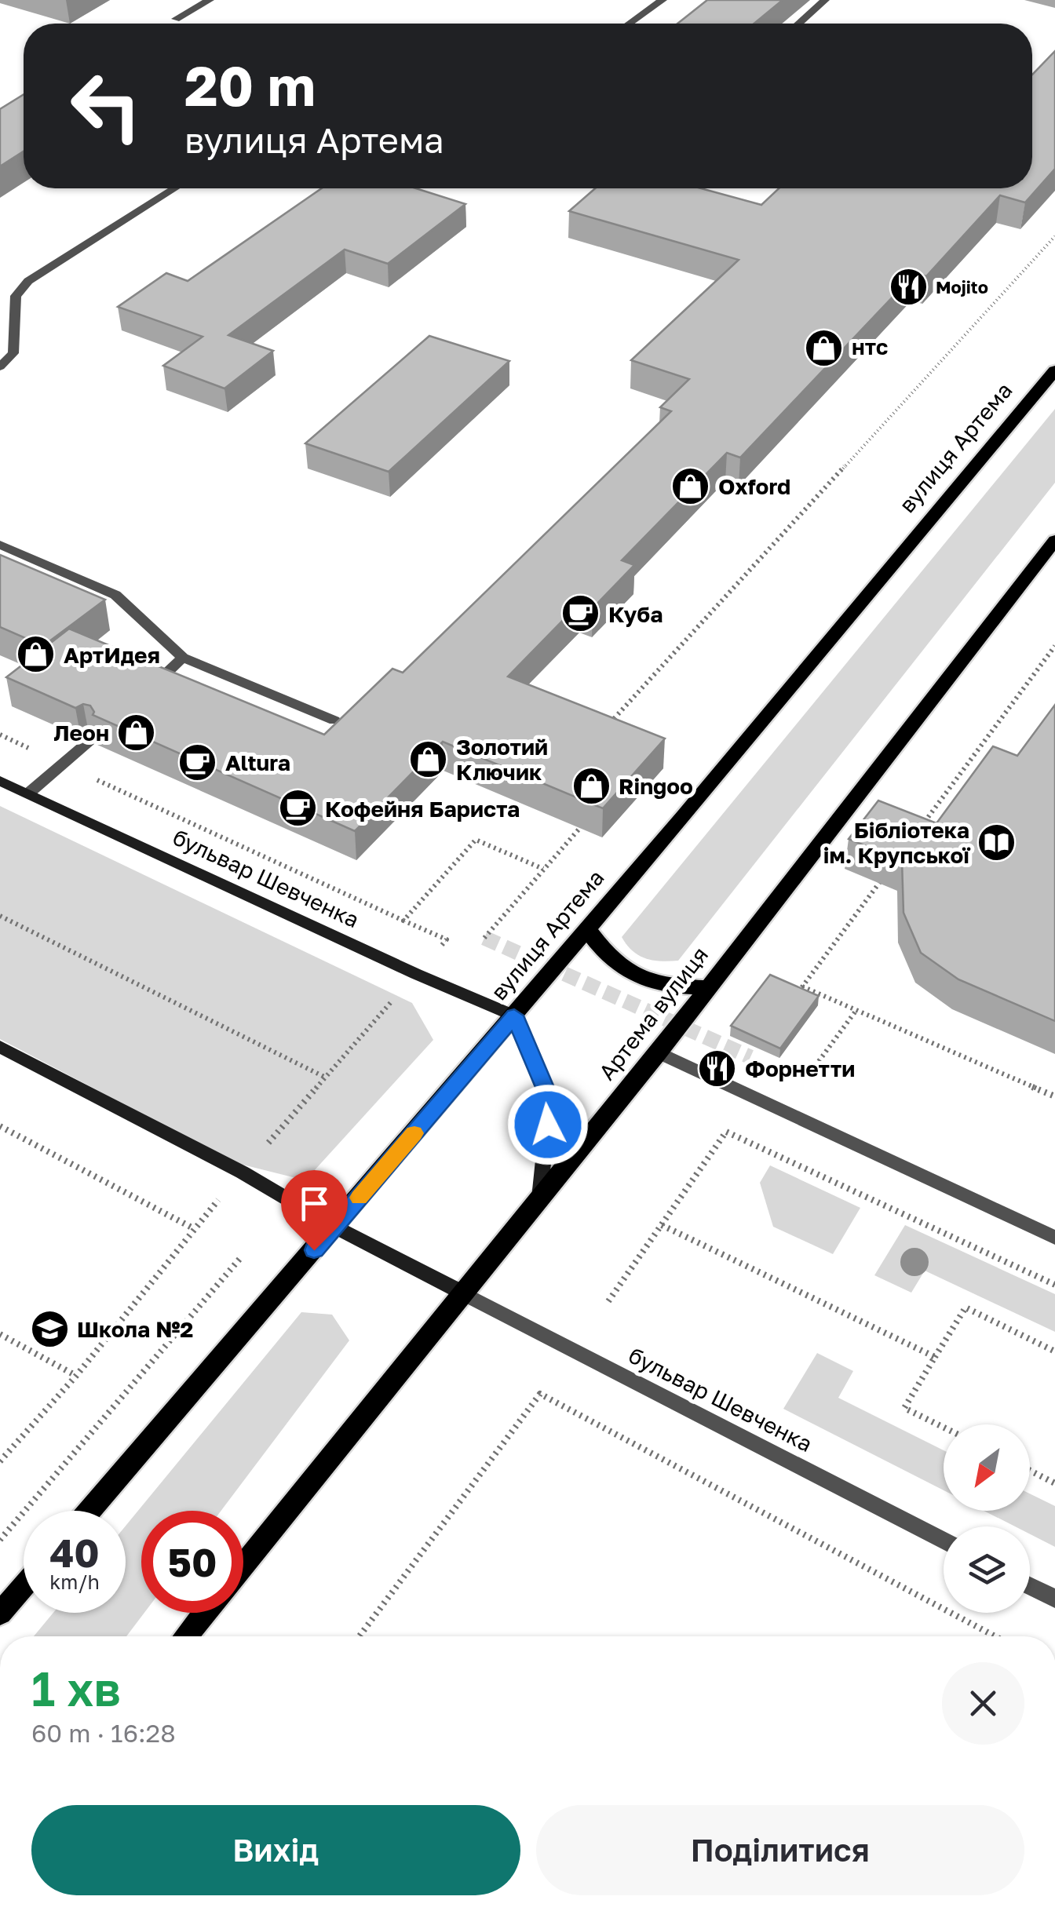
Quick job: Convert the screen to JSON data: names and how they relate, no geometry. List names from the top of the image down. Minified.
{"streets":{"main road":["вулиця Артема","бульвар Шевченка","Артема вулиця"]},"crossings":[["вулиця Артема","бульвар Шевченка"],["бульвар Шевченка","Артема вулиця"]],"places":{"restaurant":["Mojito","Форнетти"],"shop":["HTC","Oxford","АртИдея","Леон","Золотий Ключик","Ringoo"],"cafe":["Куба","Altura","Кофейня Бариста"],"library":["Бібліотека ім. Крупської"],"school or university":["Школа №2"]},"north":"bottom left","page":{"turn":["20 m","вулиця Артема"],"speed":"40 km/h","limit":"50","heading":["1 хв","60 m · 16:28"],"buttons":["Вихід","Поділитися"]}}
